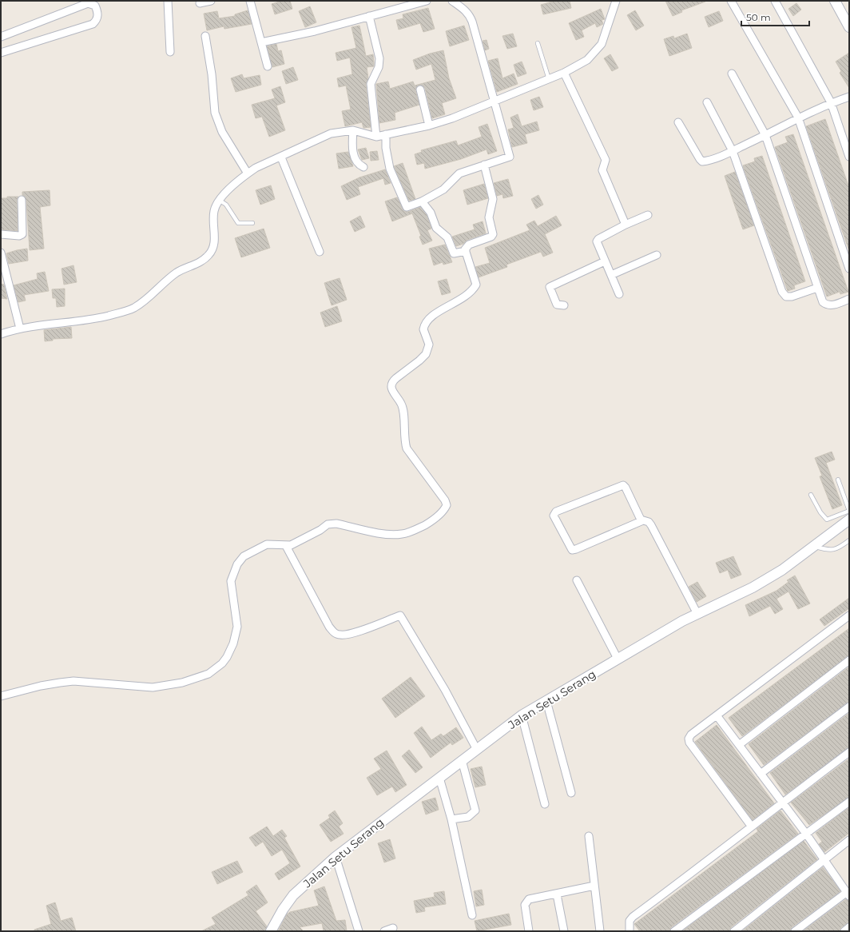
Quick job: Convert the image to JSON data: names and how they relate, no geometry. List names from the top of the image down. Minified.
{"streets":{"street":["Jalan Setu Serang"]},"scale_bar":"50 m"}
